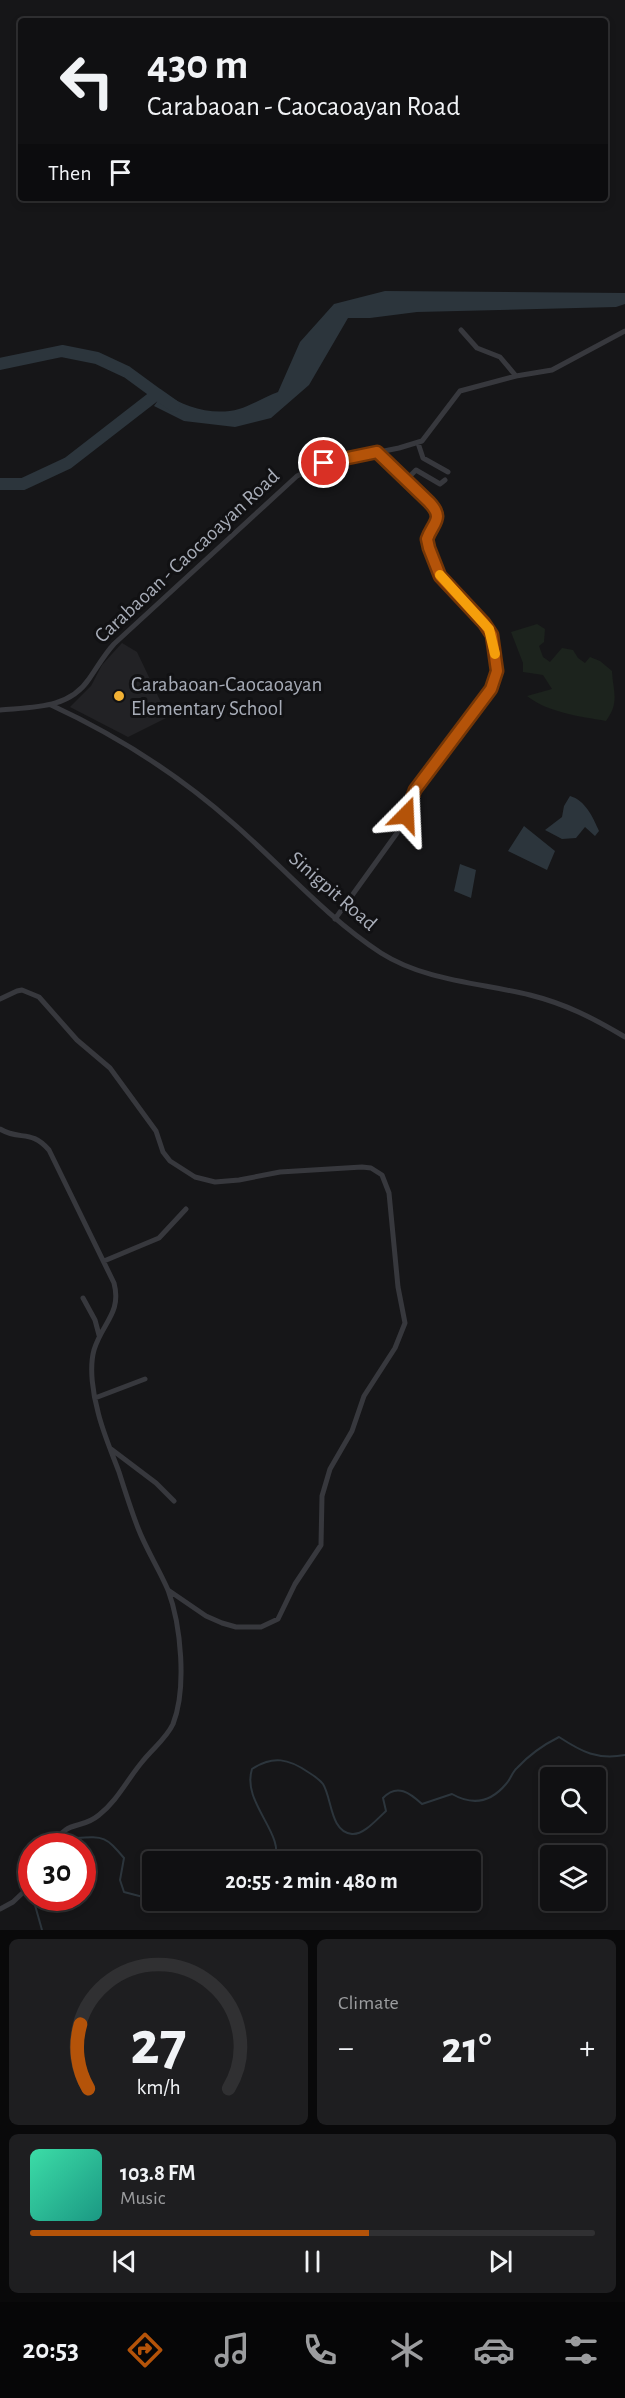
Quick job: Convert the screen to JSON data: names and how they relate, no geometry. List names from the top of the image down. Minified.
{"streets":{"street":["Carabaoan - Caocaoayan Road","Sinigpit Road"]},"crossings":[["Carabaoan - Caocaoayan Road","Sinigpit Road"]],"places":["Carabaoan-Caocaoayan Elementary School"],"page":{"turn":["430 m","Carabaoan - Caocaoayan Road"],"then":"Then","limit":"30","trip":"20:55 · 2 min · 480 m","tile":"Climate","heat":["−","21°","+"],"song":["103.8 FM","Music"],"tabs":"20:53","gauge":["27","km/h"]}}
